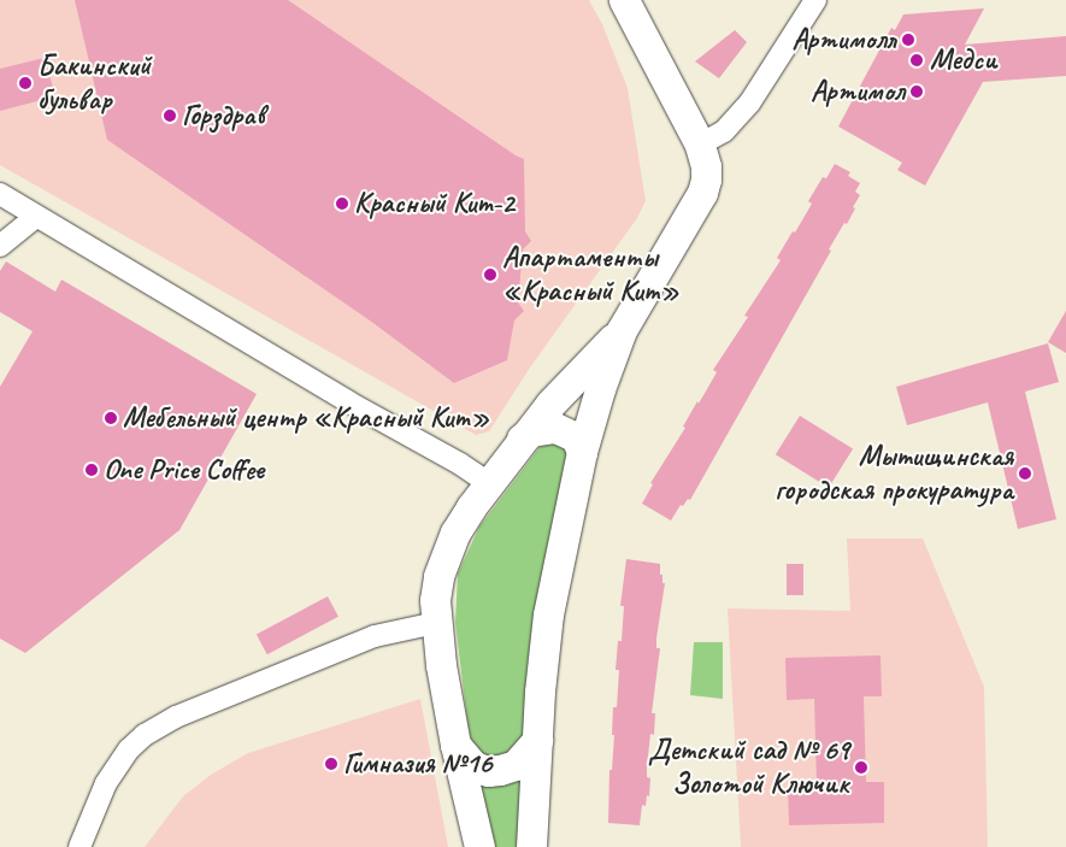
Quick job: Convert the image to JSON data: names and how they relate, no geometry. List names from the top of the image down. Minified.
{"places":["Артимолл","Медси","Бакинский бульвар","Артимол","Горздрав","Красный Кит-2","Апартаменты «Красный Кит»","Мебельный центр «Красный Кит»","One Price Coffee","Мытищинская городская прокуратура","Гимназия №16","Детский сад № 69 Золотой Ключик"]}
